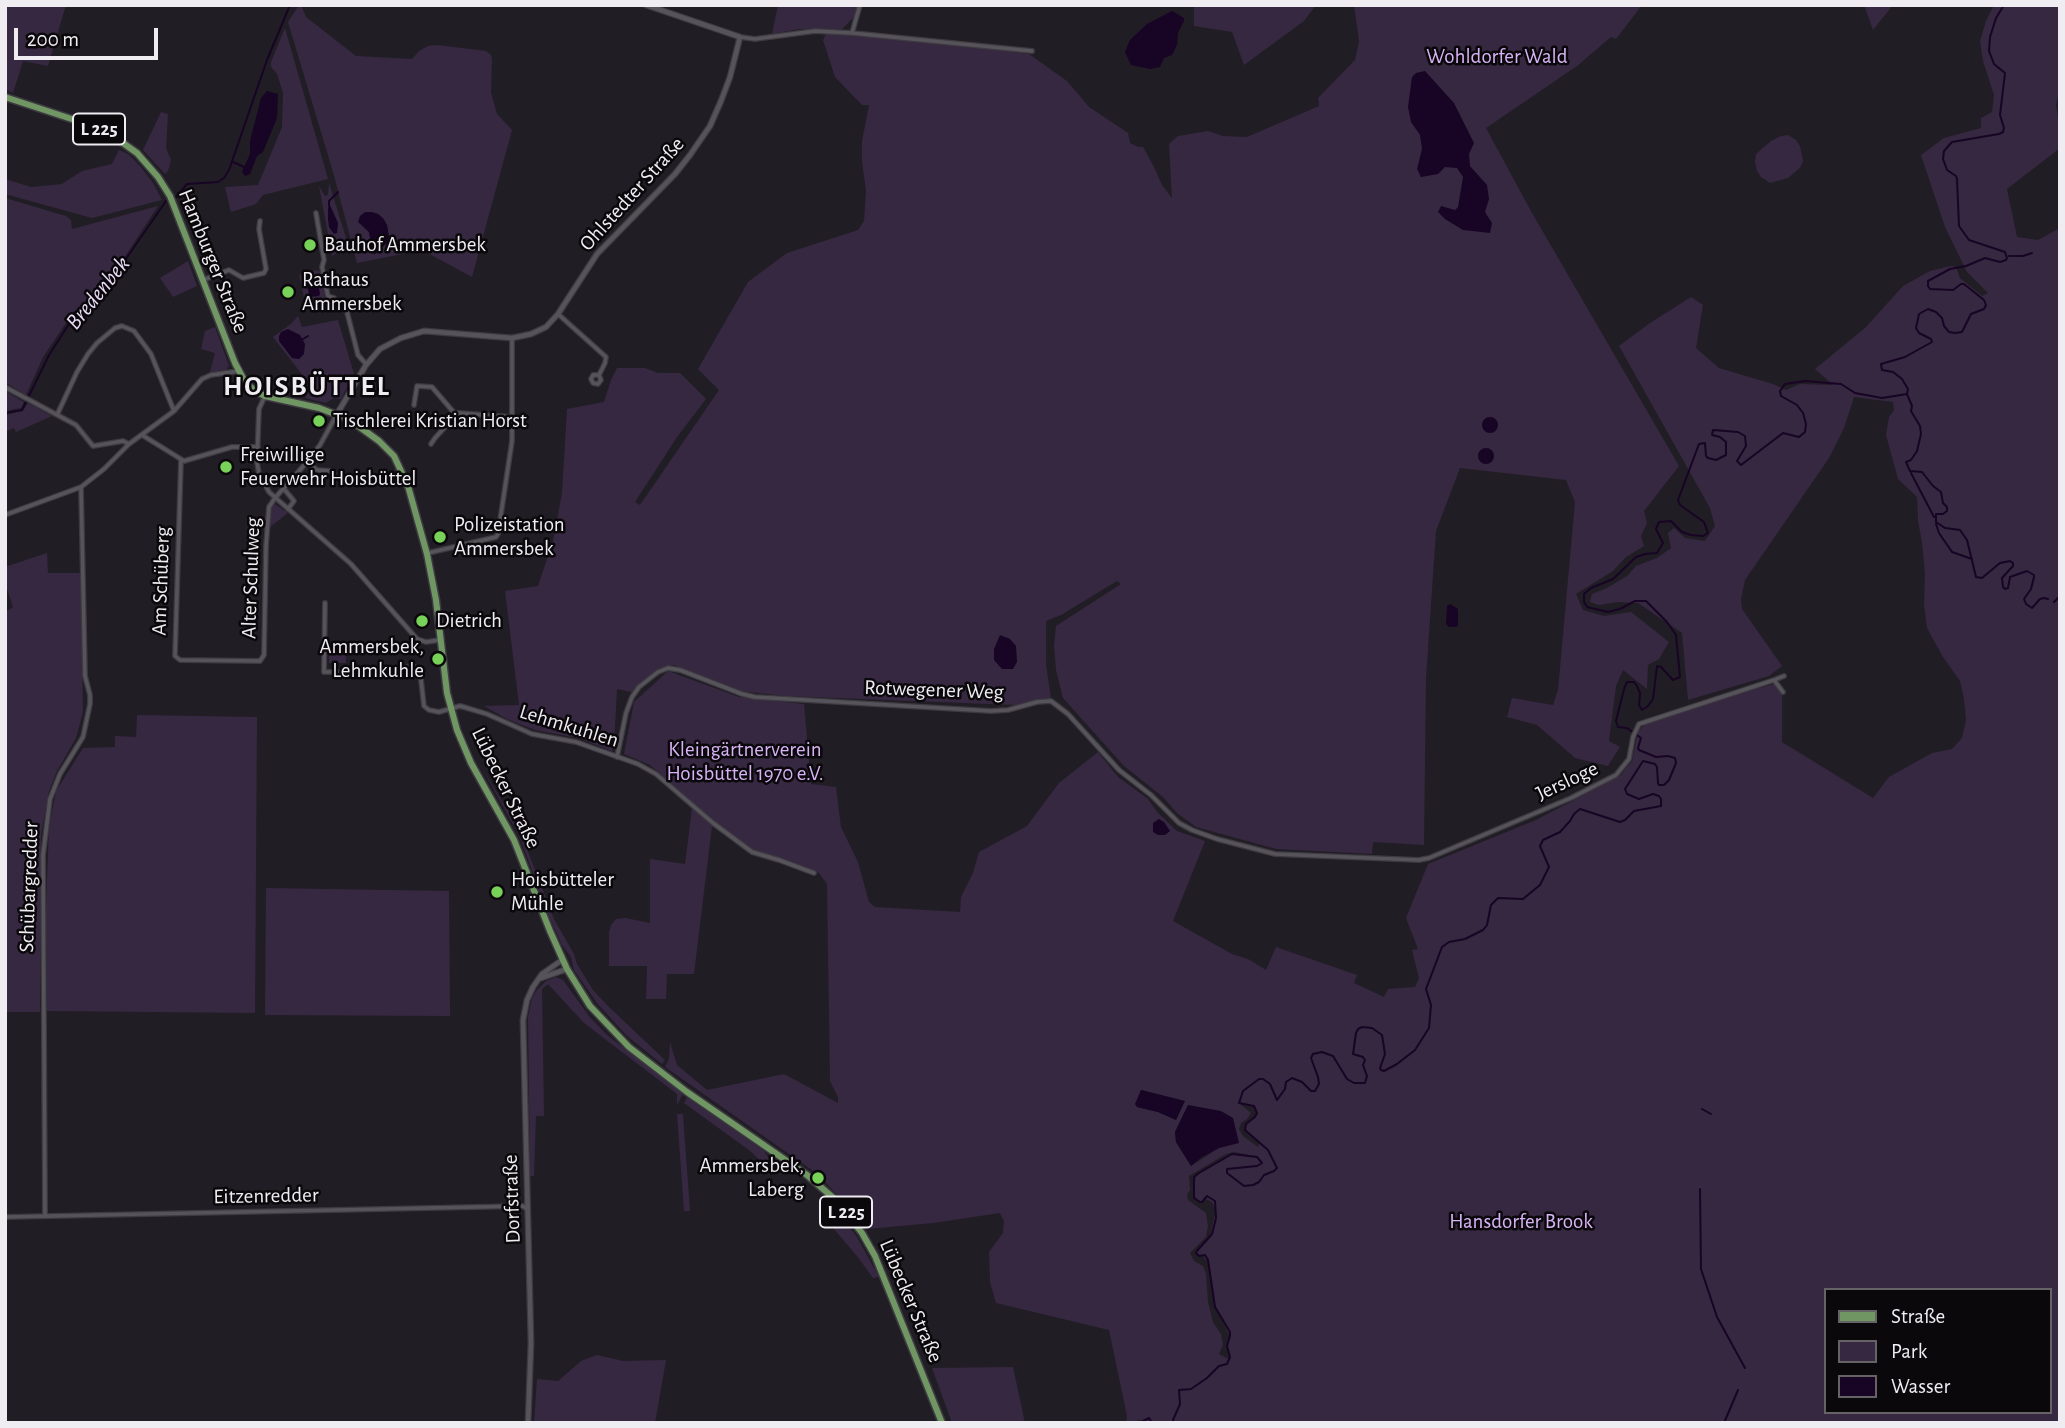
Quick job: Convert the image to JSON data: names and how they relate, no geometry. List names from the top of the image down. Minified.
{"streets":{"main road":["L 225","Hamburger Straße","Lübecker Straße"],"street":["Ohlstedter Straße","Alter Schulweg","Am Schüberg","Rotwegener Weg","Lehmkuhlen","Jersloge","Schübargredder","Eitzenredder","Dorfstraße"]},"crossings":[["Ohlstedter Straße","Lübecker Straße"],["Hamburger Straße","Lübecker Straße"],["Alter Schulweg","Am Schüberg"],["Rotwegener Weg","Lehmkuhlen"],["Rotwegener Weg","Jersloge"],["Lehmkuhlen","Lübecker Straße"],["Lübecker Straße","Dorfstraße"],["Schübargredder","Eitzenredder"],["Eitzenredder","Dorfstraße"]],"districts":["HOISBÜTTEL"],"water":["Bredenbek"],"parks":["Wohldorfer Wald","Kleingärtnerverein Hoisbüttel 1970 e.V.","Hansdorfer Brook"],"places":["Bauhof Ammersbek","Rathaus Ammersbek","Tischlerei Kristian Horst","Freiwillige Feuerwehr Hoisbüttel","Polizeistation Ammersbek","Dietrich","Ammersbek, Lehmkuhle","Hoisbütteler Mühle","Ammersbek, Laberg"],"legend":["Straße","Park","Wasser"],"scale_bar":"200 m"}
